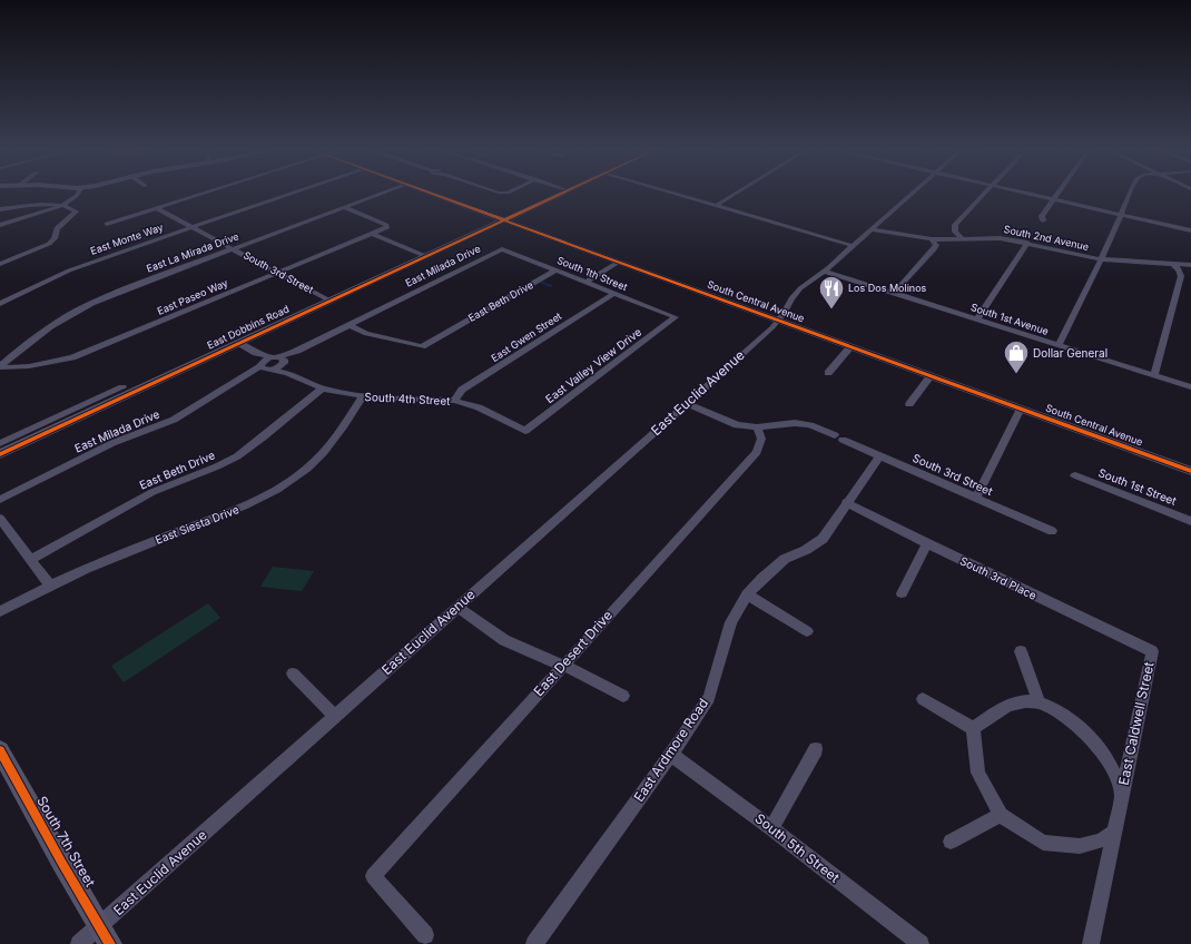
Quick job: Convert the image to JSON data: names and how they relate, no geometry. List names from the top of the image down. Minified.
{"streets":{"main road":["South Central Avenue","East Dobbins Road","South 7th Street"],"street":["South 2nd Avenue","East Monte Way","East La Mirada Drive","East Milada Drive","South 3rd Street","South 1th Street","East Paseo Way","East Beth Drive","South 1st Avenue","East Gwen Street","East Valley View Drive","East Euclid Avenue","South 4th Street","South 1st Street","East Siesta Drive","South 3rd Place","East Desert Drive","East Caldwell Street","East Ardmore Road","South 5th Street"]},"crossings":[["South 2nd Avenue","East Euclid Avenue"],["East Monte Way","South 3rd Street"],["East La Mirada Drive","South 3rd Street"],["East La Mirada Drive","East Paseo Way"],["East Milada Drive","South 1th Street"],["East Milada Drive","East Beth Drive"],["East Milada Drive","South 4th Street"],["South 3rd Street","East Paseo Way"],["South 3rd Street","East Dobbins Road"],["South 3rd Street","East Euclid Avenue"],["South 3rd Street","East Desert Drive"],["South 3rd Street","East Ardmore Road"],["South 1th Street","East Beth Drive"],["South 1th Street","East Gwen Street"],["South 1th Street","East Valley View Drive"],["East Beth Drive","South 4th Street"],["South Central Avenue","East Dobbins Road"],["South Central Avenue","East Euclid Avenue"],["South 1st Avenue","East Euclid Avenue"],["East Gwen Street","South 4th Street"],["East Valley View Drive","South 4th Street"],["East Euclid Avenue","South 7th Street"],["South 4th Street","East Siesta Drive"],["South 3rd Place","East Caldwell Street"],["South 3rd Place","East Ardmore Road"],["East Ardmore Road","South 5th Street"]],"places":{"restaurant":["Los Dos Molinos"],"shop":["Dollar General"]}}
